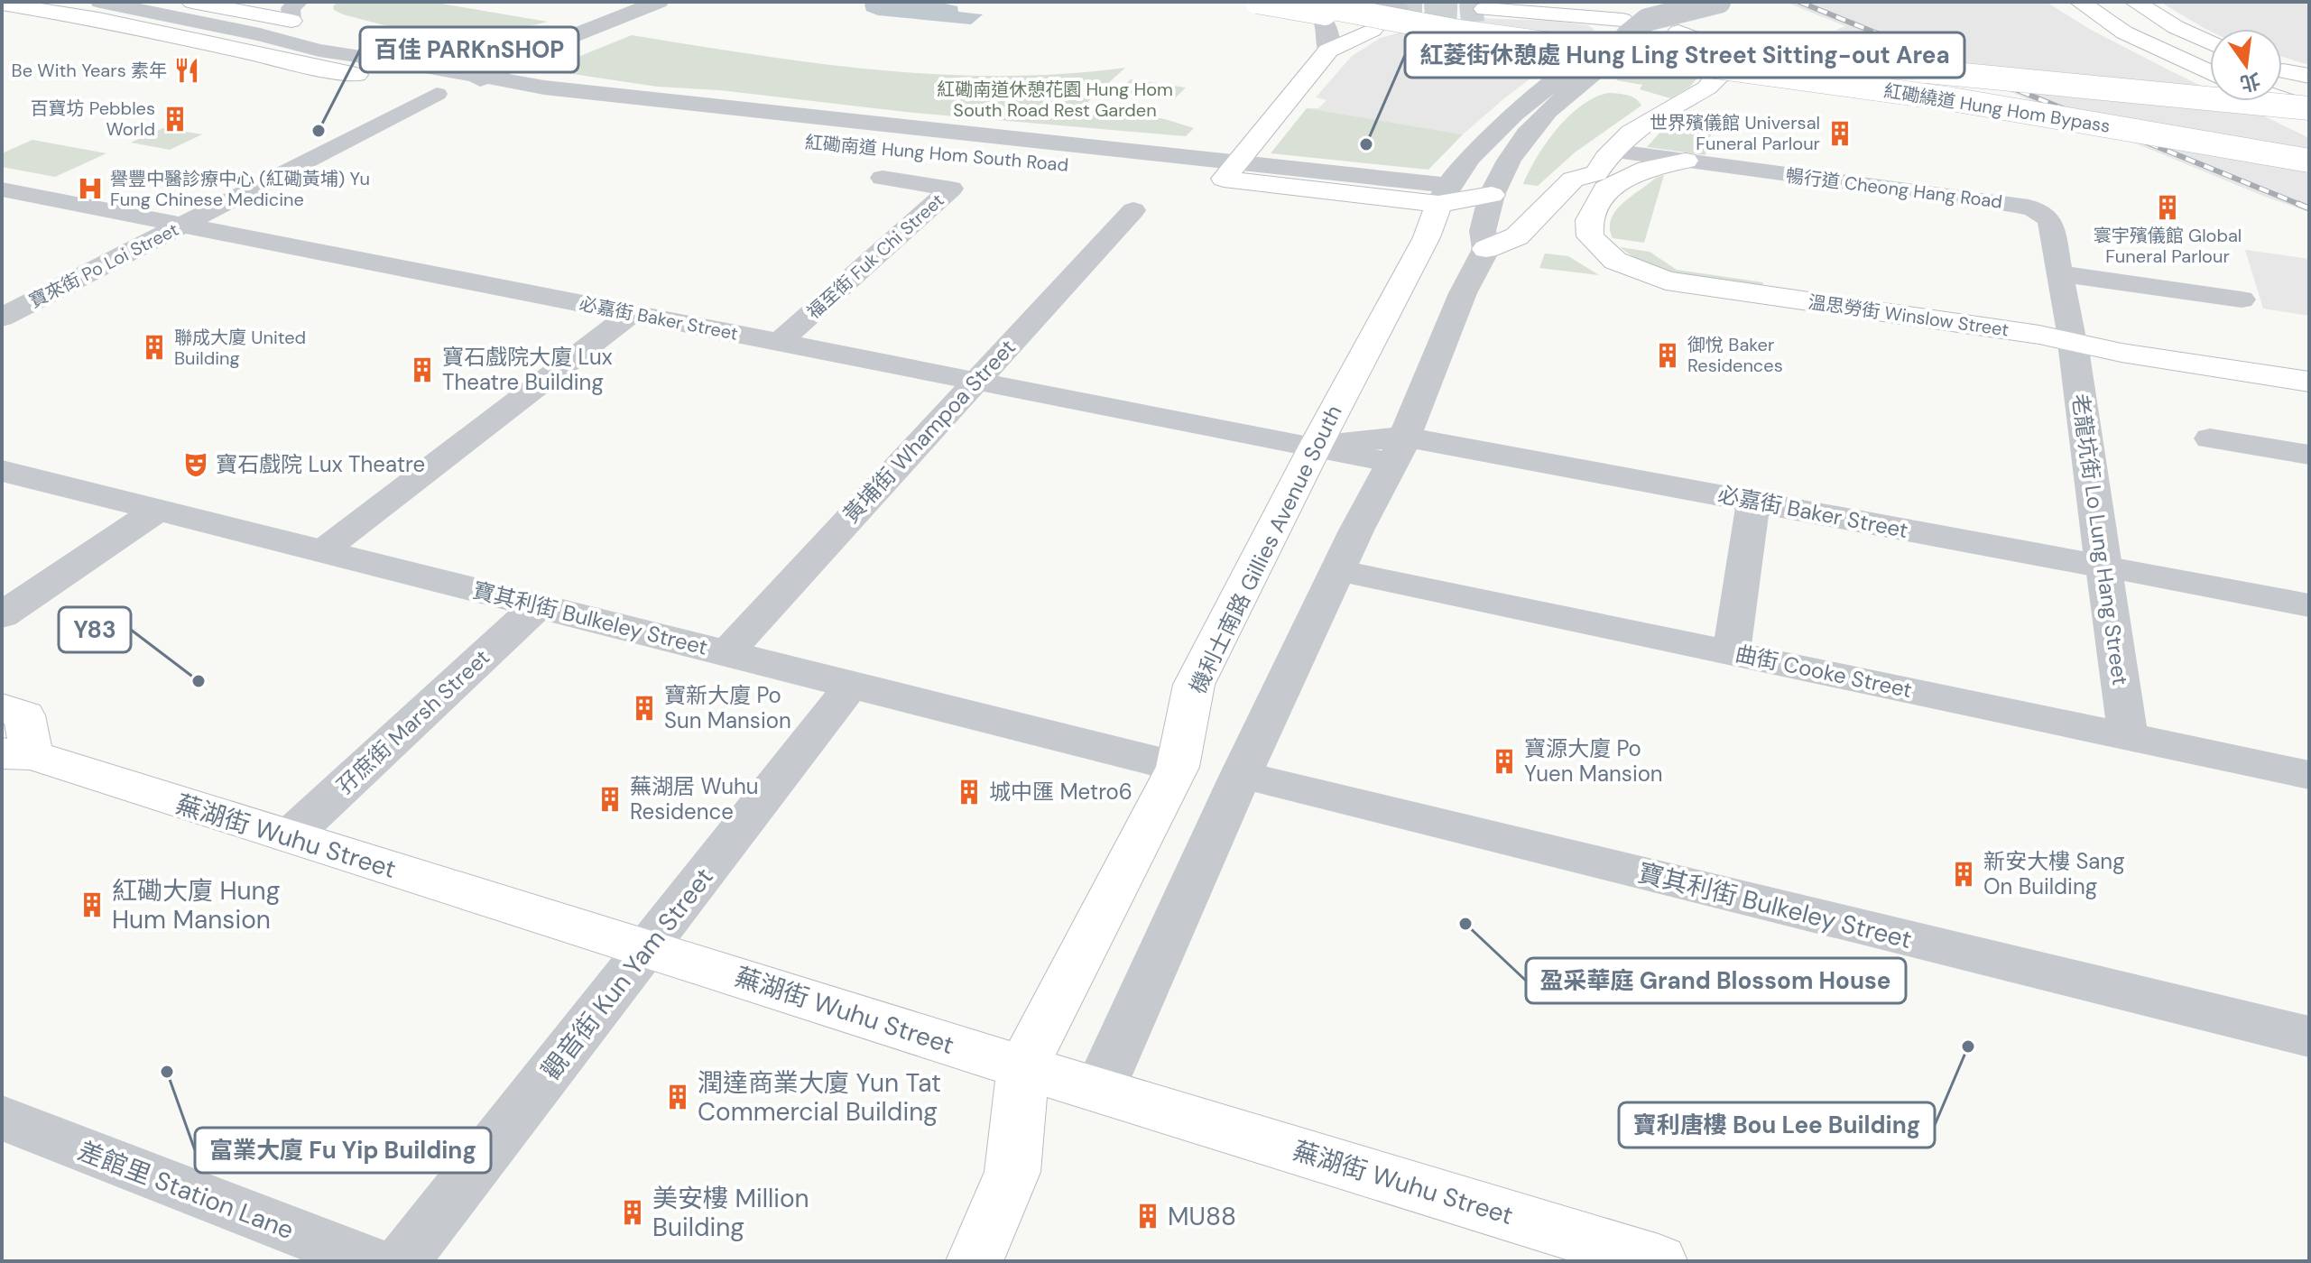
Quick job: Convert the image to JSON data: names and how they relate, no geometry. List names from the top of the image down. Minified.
{"streets":{"main road":["紅磡繞道 Hung Hom Bypass","紅磡南道 Hung Hom South Road","溫思勞街 Winslow Street","機利士南路 Gillies Avenue South","蕪湖街 Wuhu Street"],"street":["暢行道 Cheong Hang Road","福至街 Fuk Chi Street","寶來街 Po Loi Street","必嘉街 Baker Street","黃埔街 Whampoa Street","老龍坑街 Lo Lung Hang Street","寶其利街 Bulkeley Street","曲街 Cooke Street","孖庶街 Marsh Street","觀音街 Kun Yam Street","差館里 Station Lane"]},"crossings":[["紅磡南道 Hung Hom South Road","寶來街 Po Loi Street"],["紅磡南道 Hung Hom South Road","機利士南路 Gillies Avenue South"],["暢行道 Cheong Hang Road","溫思勞街 Winslow Street"],["暢行道 Cheong Hang Road","老龍坑街 Lo Lung Hang Street"],["福至街 Fuk Chi Street","必嘉街 Baker Street"],["寶來街 Po Loi Street","必嘉街 Baker Street"],["溫思勞街 Winslow Street","老龍坑街 Lo Lung Hang Street"],["必嘉街 Baker Street","黃埔街 Whampoa Street"],["必嘉街 Baker Street","老龍坑街 Lo Lung Hang Street"],["必嘉街 Baker Street","機利士南路 Gillies Avenue South"],["黃埔街 Whampoa Street","寶其利街 Bulkeley Street"],["老龍坑街 Lo Lung Hang Street","曲街 Cooke Street"],["機利士南路 Gillies Avenue South","寶其利街 Bulkeley Street"],["機利士南路 Gillies Avenue South","蕪湖街 Wuhu Street"],["寶其利街 Bulkeley Street","孖庶街 Marsh Street"],["寶其利街 Bulkeley Street","觀音街 Kun Yam Street"],["孖庶街 Marsh Street","蕪湖街 Wuhu Street"],["蕪湖街 Wuhu Street","觀音街 Kun Yam Street"]],"parks":["紅磡南道休憩花園 Hung Hom South Road Rest Garden"],"places":{"restaurant":["Be With Years 素年"],"building":["百寶坊 Pebbles World","世界殯儀館 Universal Funeral Parlour","寰宇殯儀館 Global Funeral Parlour","聯成大廈 United Building","御悅 Baker Residences","寶石戲院大廈 Lux Theatre Building","寶新大廈 Po Sun Mansion","寶源大廈 Po Yuen Mansion","城中匯 Metro6","蕪湖居 Wuhu Residence","新安大樓 Sang On Building","紅磡大廈 Hung Hum Mansion","潤達商業大廈 Yun Tat Commercial Building","美安樓 Million Building","MU88"],"other":["百佳 PARKnSHOP","紅菱街休憩處 Hung Ling Street Sitting-out Area","Y83","盈采華庭 Grand Blossom House","寶利唐樓 Bou Lee Building","富業大廈 Fu Yip Building"],"hospital":["譽豐中醫診療中心 (紅磡黃埔) Yu Fung Chinese Medicine"],"theatre":["寶石戲院 Lux Theatre"]},"north":"bottom"}
